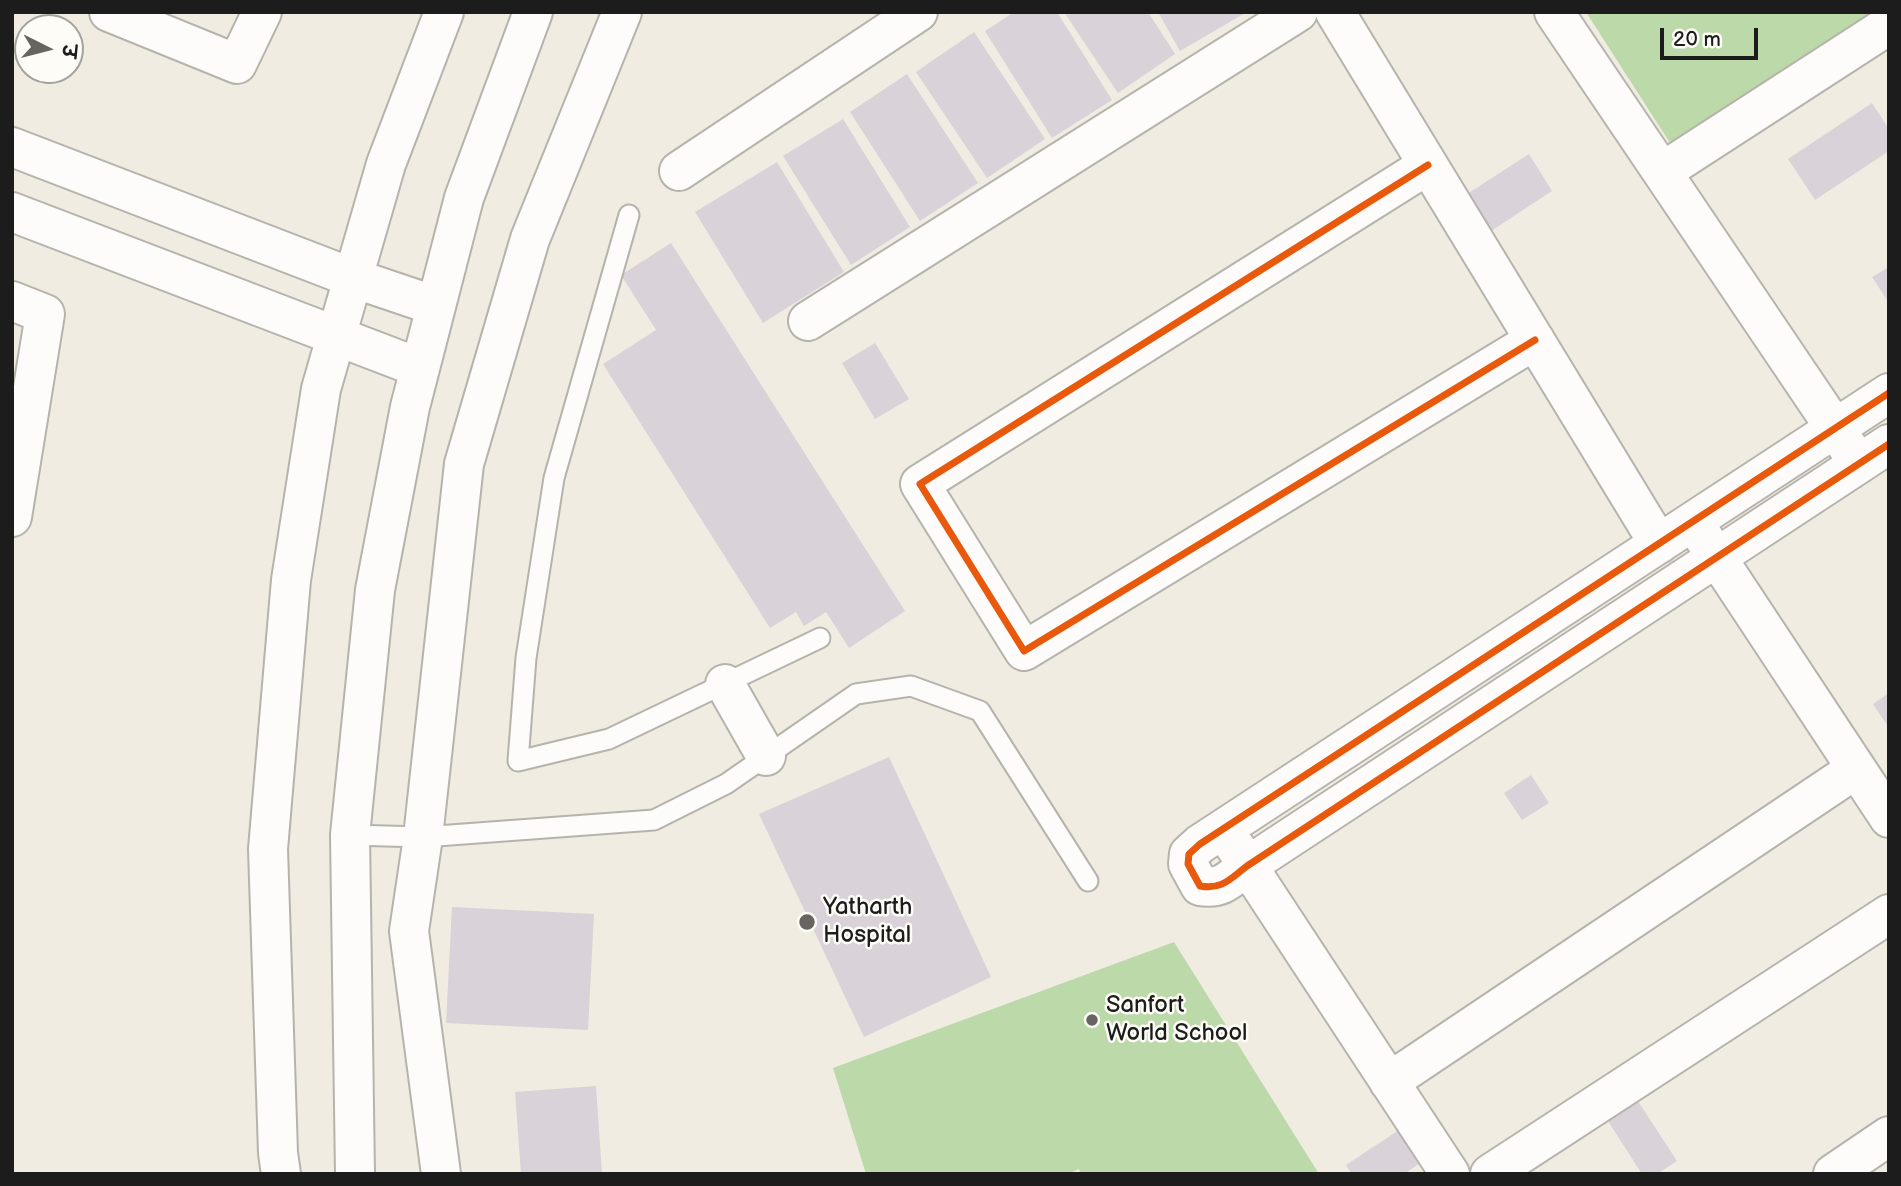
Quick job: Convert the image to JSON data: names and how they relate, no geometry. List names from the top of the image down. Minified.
{"places":["Yatharth Hospital","Sanfort World School"],"scale_bar":"20 m","north":"right"}
